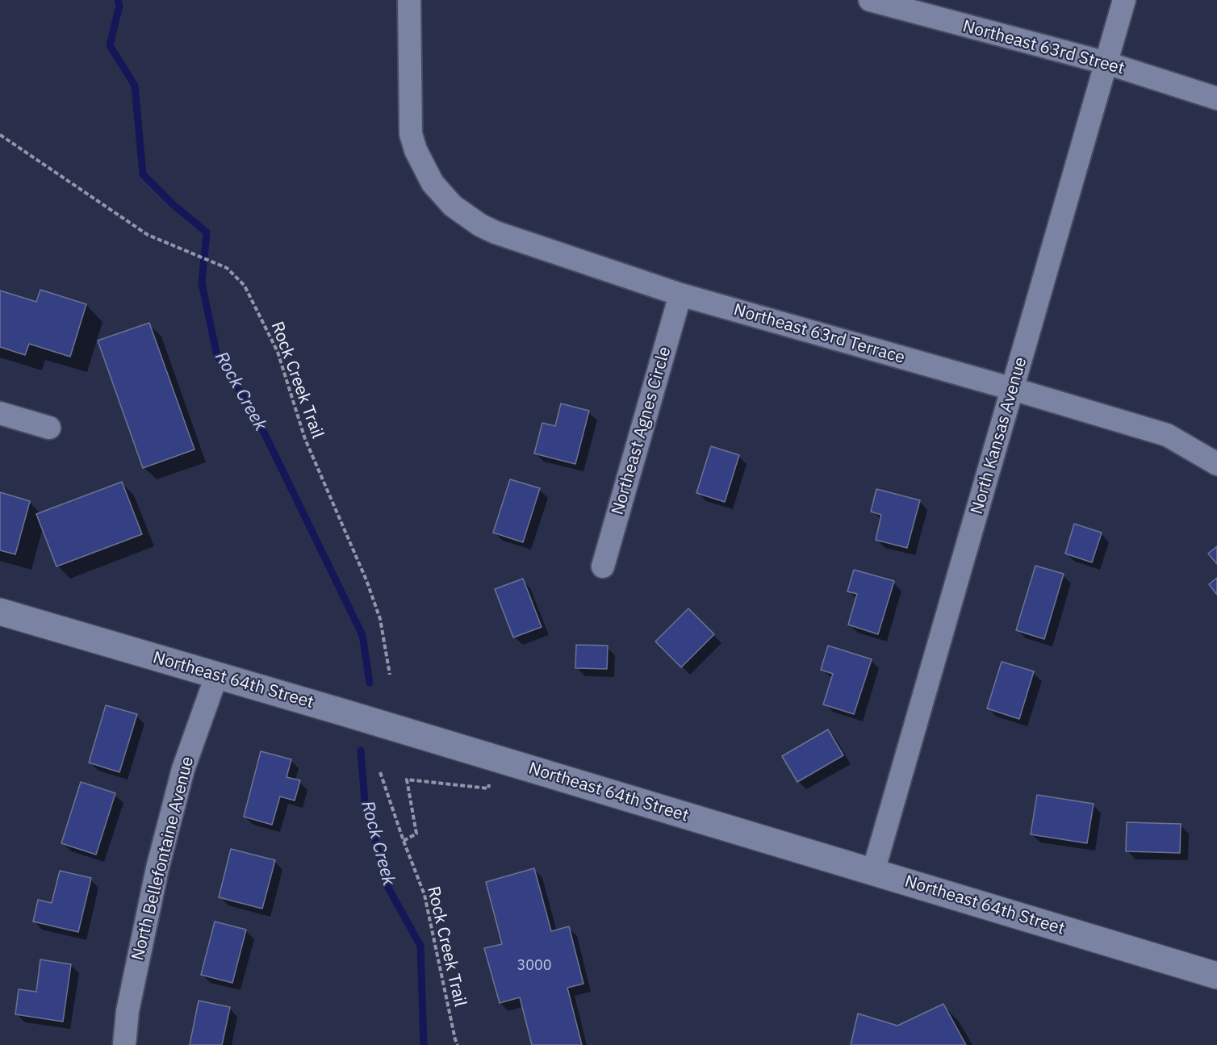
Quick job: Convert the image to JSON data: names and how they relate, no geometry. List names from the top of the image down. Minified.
{"streets":{"street":["Northeast 63rd Street","Northeast 63rd Terrace","Northeast Agnes Circle","North Kansas Avenue","Northeast 64th Street","North Bellefontaine Avenue"],"path":["Rock Creek Trail"]},"crossings":[["Northeast 63rd Street","North Kansas Avenue"],["Northeast 63rd Terrace","Northeast Agnes Circle"],["Northeast 63rd Terrace","North Kansas Avenue"],["North Kansas Avenue","Northeast 64th Street"],["Northeast 64th Street","North Bellefontaine Avenue"]],"water":["Rock Creek"],"house_numbers":["3000"]}
